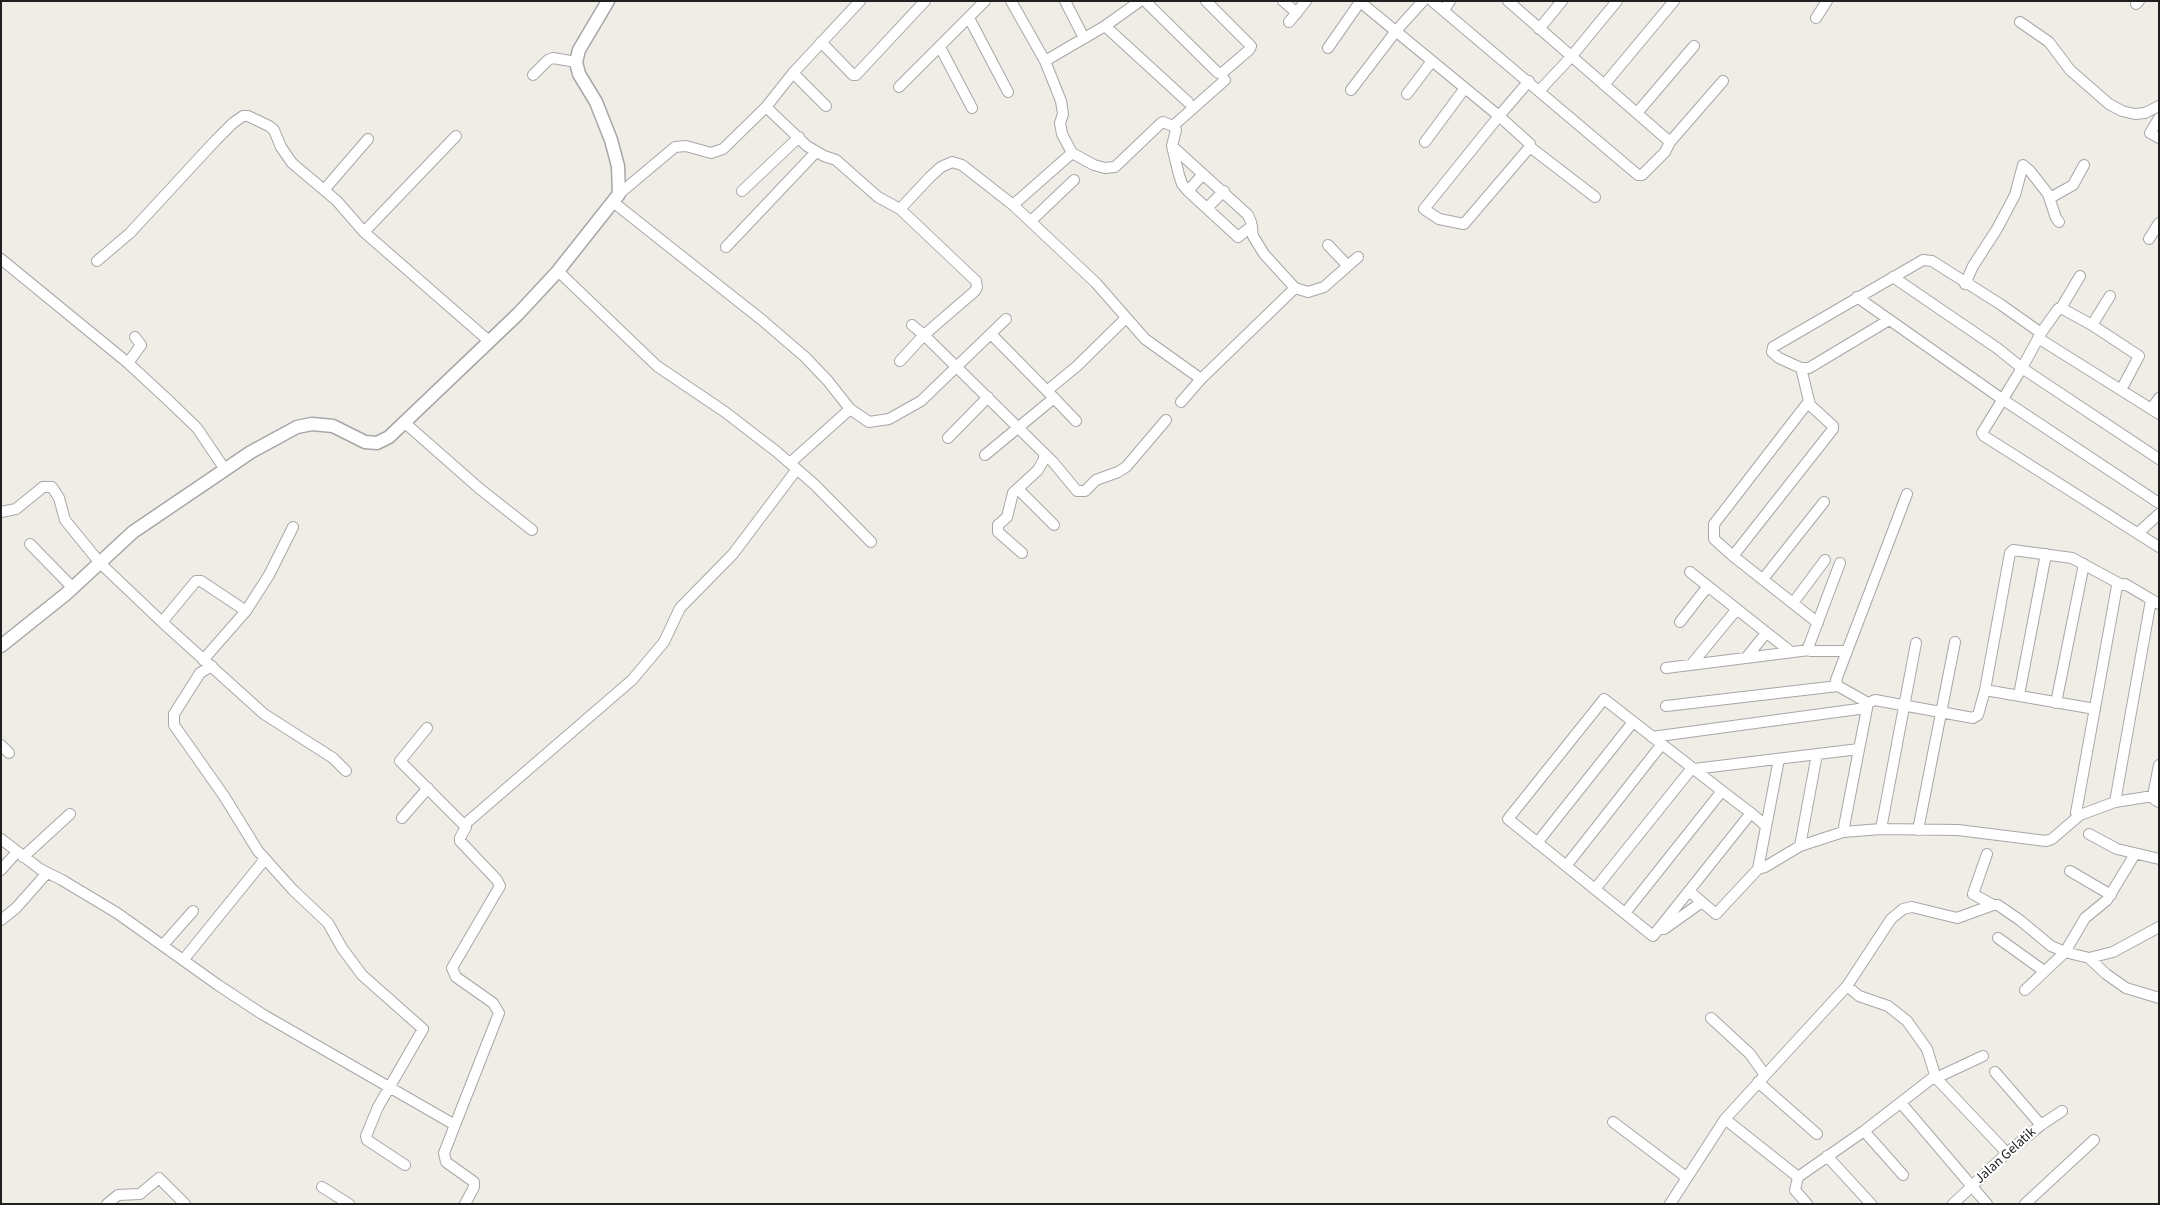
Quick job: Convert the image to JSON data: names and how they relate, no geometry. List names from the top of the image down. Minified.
{"streets":{"street":["Jalan Gelatik"]}}
